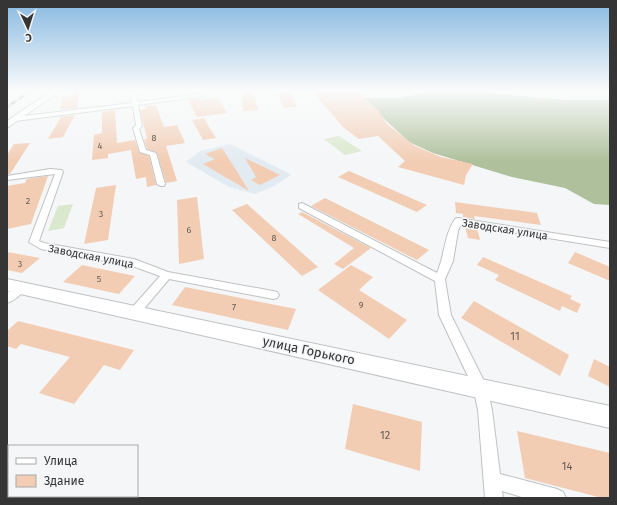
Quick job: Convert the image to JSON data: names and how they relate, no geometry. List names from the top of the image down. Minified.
{"streets":{"main road":["улица Горького"],"street":["Заводская улица"]},"house_numbers":["8","4","2","3","6","8","3","5","9","7","11","12","14"],"legend":["Улица","Здание"],"north":"bottom"}
